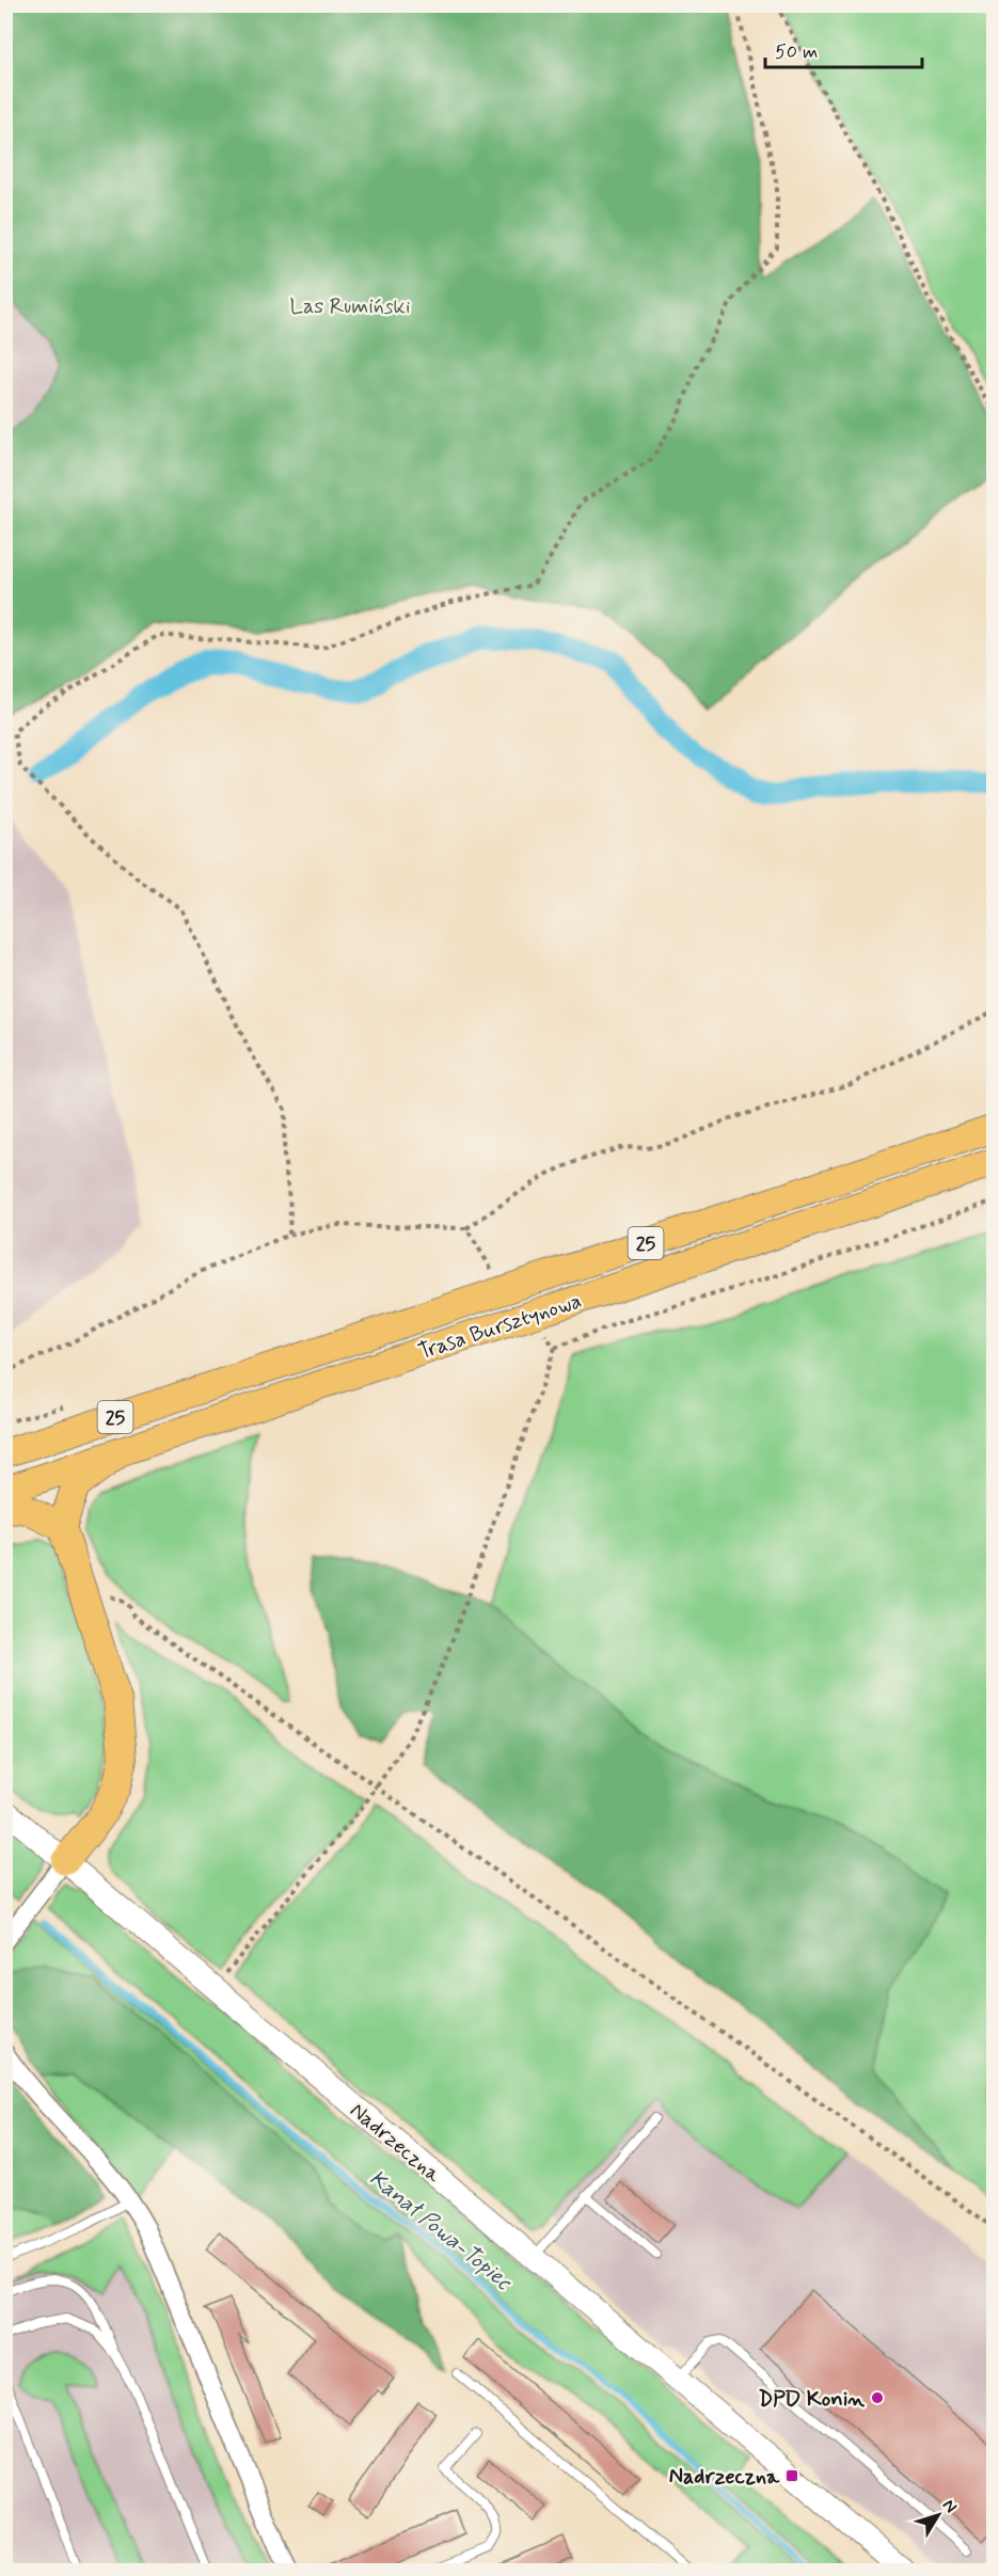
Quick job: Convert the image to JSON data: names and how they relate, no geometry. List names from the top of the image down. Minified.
{"streets":{"main road":["25","Trasa Bursztynowa"],"street":["Nadrzeczna"]},"water":["Kanał Powa-Topiec"],"parks":["Las Rumiński"],"places":{"other":["DPD Konin"],"transit":["Nadrzeczna"]},"scale_bar":"50 m","north":"top right"}
